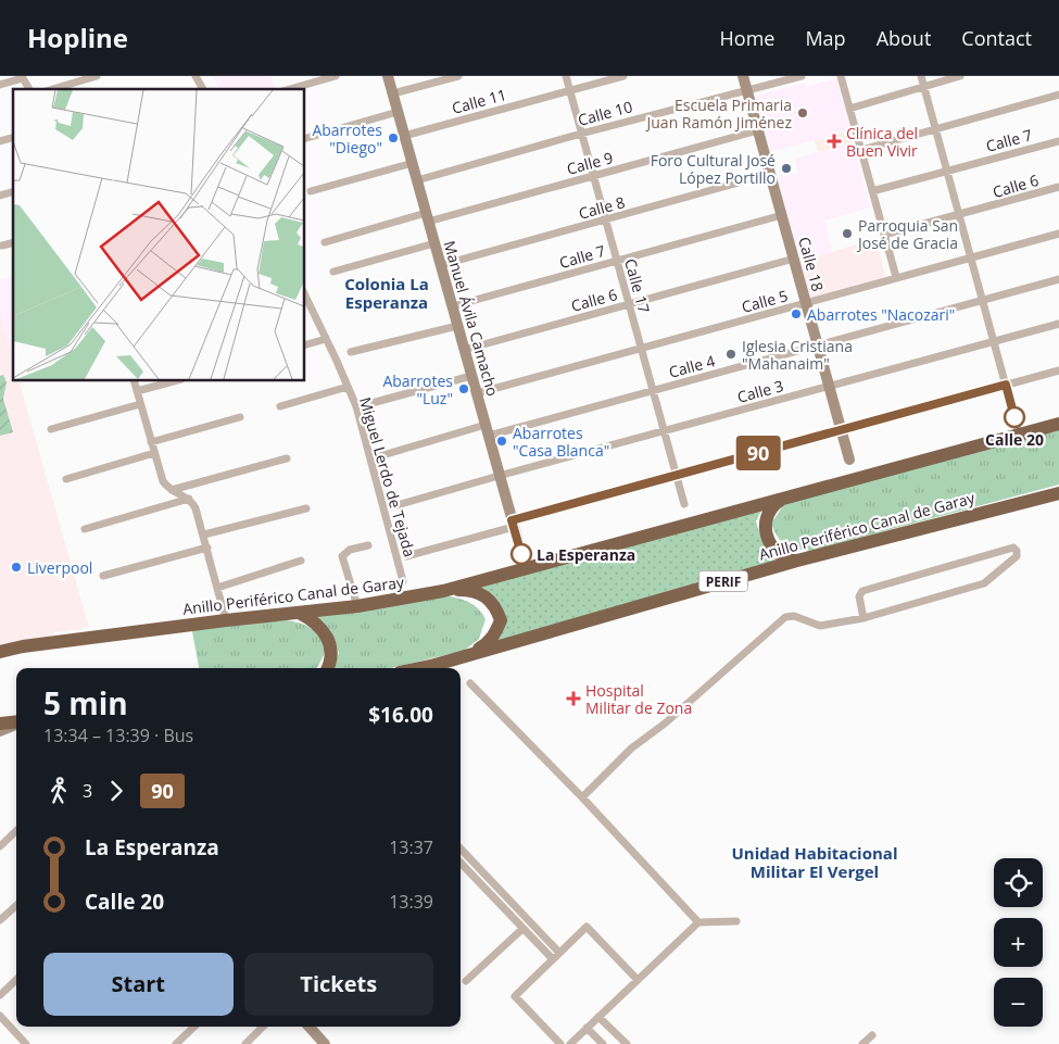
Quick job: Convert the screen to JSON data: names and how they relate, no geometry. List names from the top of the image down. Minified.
{"streets":{"highway":["Anillo Periférico Canal de Garay","PERIF"],"street":["Calle 11","Calle 10","Calle 7","Calle 9","Calle 6","Calle 8","Calle 18","Calle 17","Calle 5","Manuel Ávila Camacho","Calle 4","Calle 3","Miguel Lerdo de Tejada"]},"crossings":[["Calle 11","Calle 17"],["Calle 11","Manuel Ávila Camacho"],["Calle 10","Calle 18"],["Calle 10","Calle 17"],["Calle 10","Manuel Ávila Camacho"],["Calle 7","Calle 18"],["Calle 7","Calle 17"],["Calle 7","Manuel Ávila Camacho"],["Calle 9","Calle 18"],["Calle 9","Calle 17"],["Calle 9","Manuel Ávila Camacho"],["Calle 6","Calle 18"],["Calle 6","Calle 17"],["Calle 6","Manuel Ávila Camacho"],["Calle 8","Calle 18"],["Calle 8","Calle 17"],["Calle 8","Manuel Ávila Camacho"],["Calle 18","Calle 5"],["Calle 18","Calle 4"],["Calle 18","Calle 3"],["Calle 17","Calle 5"],["Calle 17","Calle 4"],["Calle 17","Calle 3"],["Calle 5","Manuel Ávila Camacho"],["Manuel Ávila Camacho","Calle 4"],["Manuel Ávila Camacho","Calle 3"],["Manuel Ávila Camacho","Anillo Periférico Canal de Garay"]],"districts":["Colonia La Esperanza","Unidad Habitacional Militar El Vergel"],"places":{"other":["Escuela Primaria Juan Ramón Jiménez","Abarrotes \"Diego\"","Foro Cultural José López Portillo","Parroquia San José de Gracia","Abarrotes \"Nacozari\"","Iglesia Cristiana \"Mahanaim\"","Abarrotes \"Luz\"","Calle 20","Abarrotes \"Casa Blanca\"","La Esperanza","Liverpool"],"health":["Clínica del Buen Vivir","Hospital Militar de Zona"]},"lines":["bus line 90"],"page":{"header":"Hopline","nav":["Home","Map","About","Contact"],"on_map":"90","heading":["5 min","13:34 – 13:39 · Bus","$16.00"],"legs":["3","90"],"list":[{"name":"La Esperanza","value":"13:37"},{"name":"Calle 20","value":"13:39"}],"map_buttons":["+","−"],"buttons":["Start","Tickets"]}}
